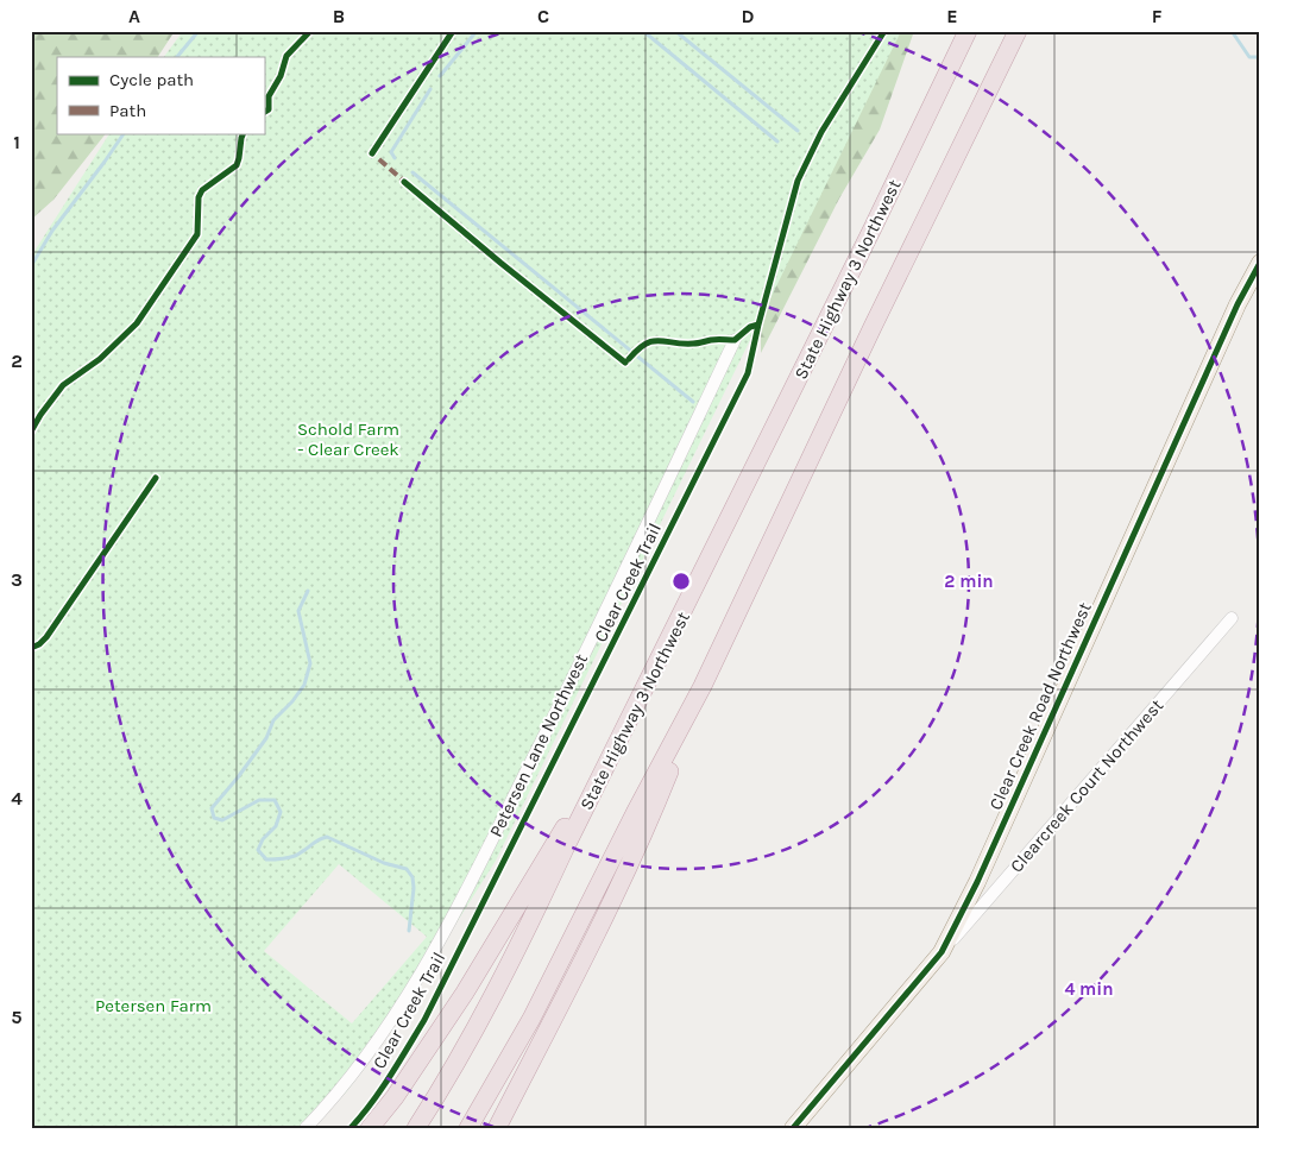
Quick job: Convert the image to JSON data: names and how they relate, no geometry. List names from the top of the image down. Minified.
{"streets":{"highway":["State Highway 3 Northwest"],"main road":["Clear Creek Road Northwest"],"street":["Petersen Lane Northwest","Clearcreek Court Northwest"],"cycle path":["Clear Creek Trail"]},"crossings":[["Clear Creek Road Northwest","Clearcreek Court Northwest"]],"parks":["Schold Farm - Clear Creek","Petersen Farm"],"legend":["Cycle path","Path"],"grid":{"columns":["A","B","C","D","E","F"],"rows":["1","2","3","4","5"]},"rings":["2 min","4 min"]}
